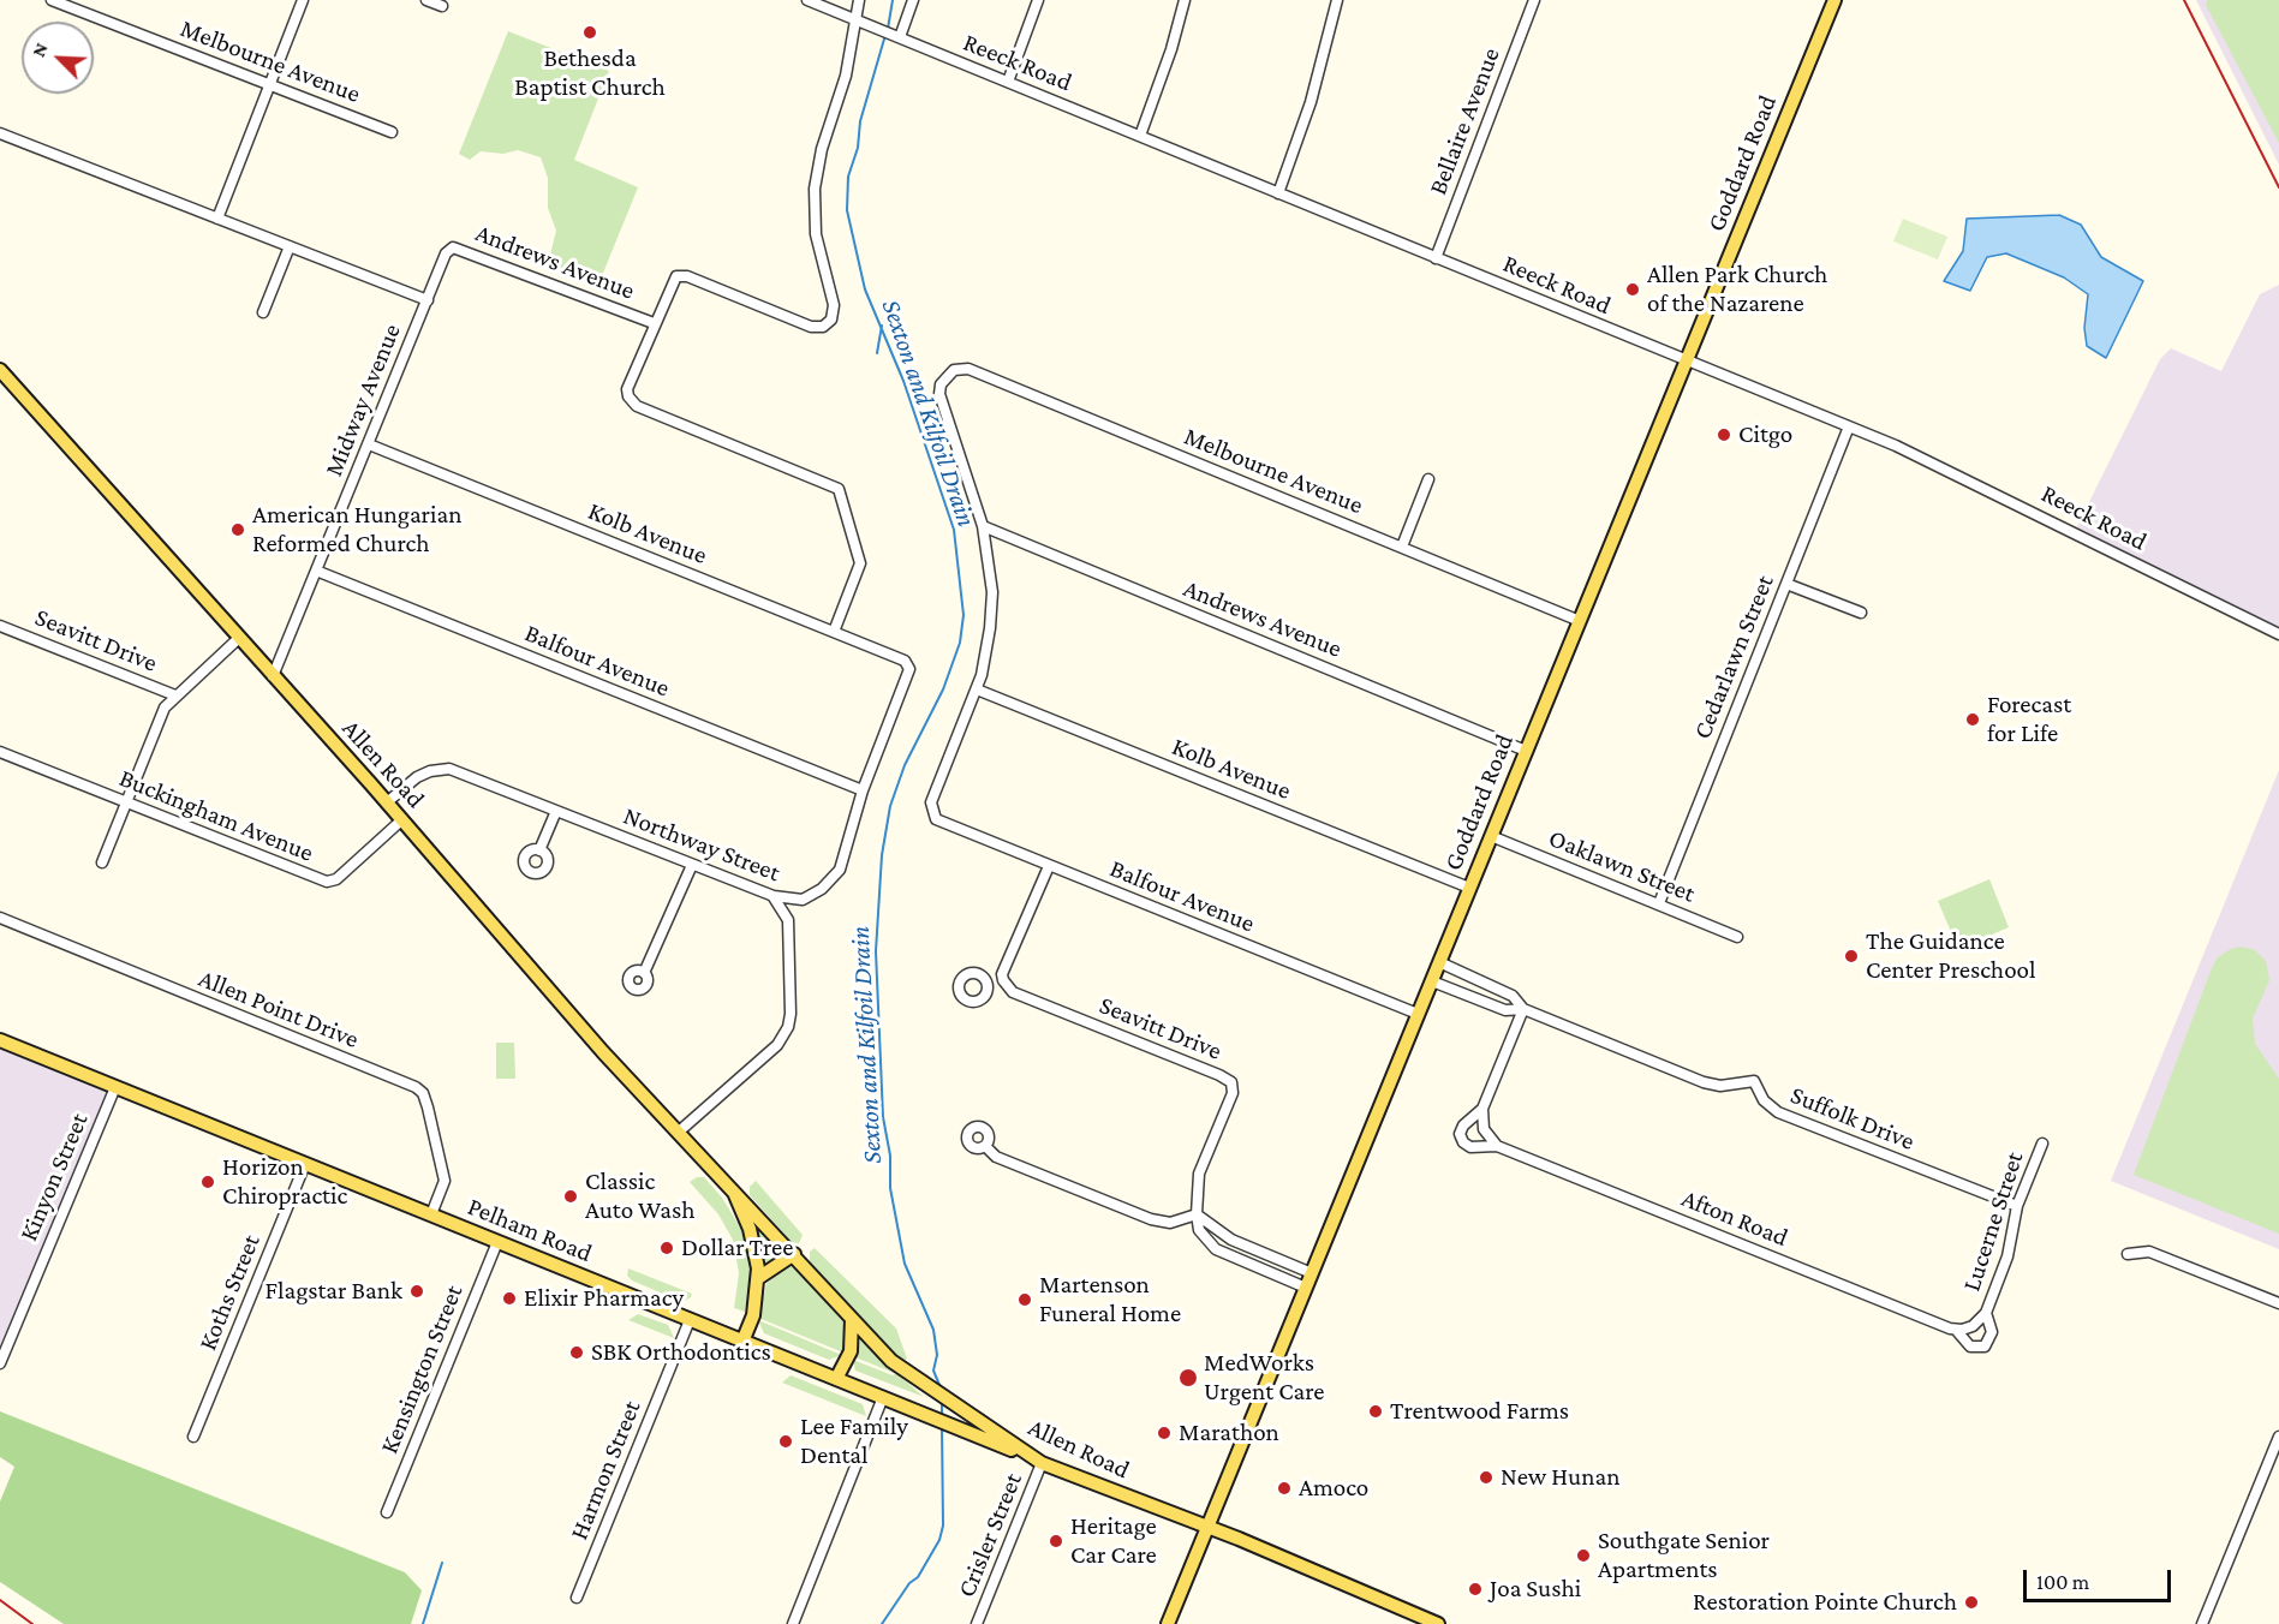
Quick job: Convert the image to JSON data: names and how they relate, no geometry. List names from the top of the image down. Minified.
{"streets":{"main road":["Goddard Road","Allen Road","Pelham Road"],"street":["Melbourne Avenue","Reeck Road","Bellaire Avenue","Andrews Avenue","Midway Avenue","Kolb Avenue","Seavitt Drive","Cedarlawn Street","Balfour Avenue","Buckingham Avenue","Northway Street","Oaklawn Street","Allen Point Drive","Suffolk Drive","Kinyon Street","Afton Road","Lucerne Street","Koths Street","Kensington Street","Harmon Street","Crisler Street"]},"crossings":[["Melbourne Avenue","Goddard Road"],["Melbourne Avenue","Andrews Avenue"],["Reeck Road","Bellaire Avenue"],["Reeck Road","Goddard Road"],["Reeck Road","Cedarlawn Street"],["Goddard Road","Andrews Avenue"],["Goddard Road","Kolb Avenue"],["Goddard Road","Balfour Avenue"],["Goddard Road","Allen Road"],["Goddard Road","Oaklawn Street"],["Goddard Road","Suffolk Drive"],["Andrews Avenue","Midway Avenue"],["Andrews Avenue","Kolb Avenue"],["Midway Avenue","Kolb Avenue"],["Midway Avenue","Balfour Avenue"],["Midway Avenue","Allen Road"],["Kolb Avenue","Balfour Avenue"],["Kolb Avenue","Northway Street"],["Cedarlawn Street","Oaklawn Street"],["Balfour Avenue","Northway Street"],["Allen Road","Buckingham Avenue"],["Allen Road","Northway Street"],["Allen Road","Pelham Road"],["Allen Road","Crisler Street"],["Allen Point Drive","Pelham Road"],["Suffolk Drive","Lucerne Street"],["Kinyon Street","Pelham Road"],["Afton Road","Lucerne Street"],["Pelham Road","Koths Street"],["Pelham Road","Kensington Street"],["Pelham Road","Harmon Street"],["Pelham Road","Crisler Street"]],"water":["Sexton and Kilfoil Drain"],"places":["Bethesda Baptist Church","Allen Park Church of the Nazarene","Citgo","American Hungarian Reformed Church","Forecast for Life","The Guidance Center Preschool","Horizon Chiropractic","Classic Auto Wash","Dollar Tree","Flagstar Bank","Elixir Pharmacy","Martenson Funeral Home","SBK Orthodontics","MedWorks Urgent Care","Trentwood Farms","Marathon","Lee Family Dental","New Hunan","Amoco","Heritage Car Care","Southgate Senior Apartments","Joa Sushi","Restoration Pointe Church"],"scale_bar":"100 m","north":"top left"}
